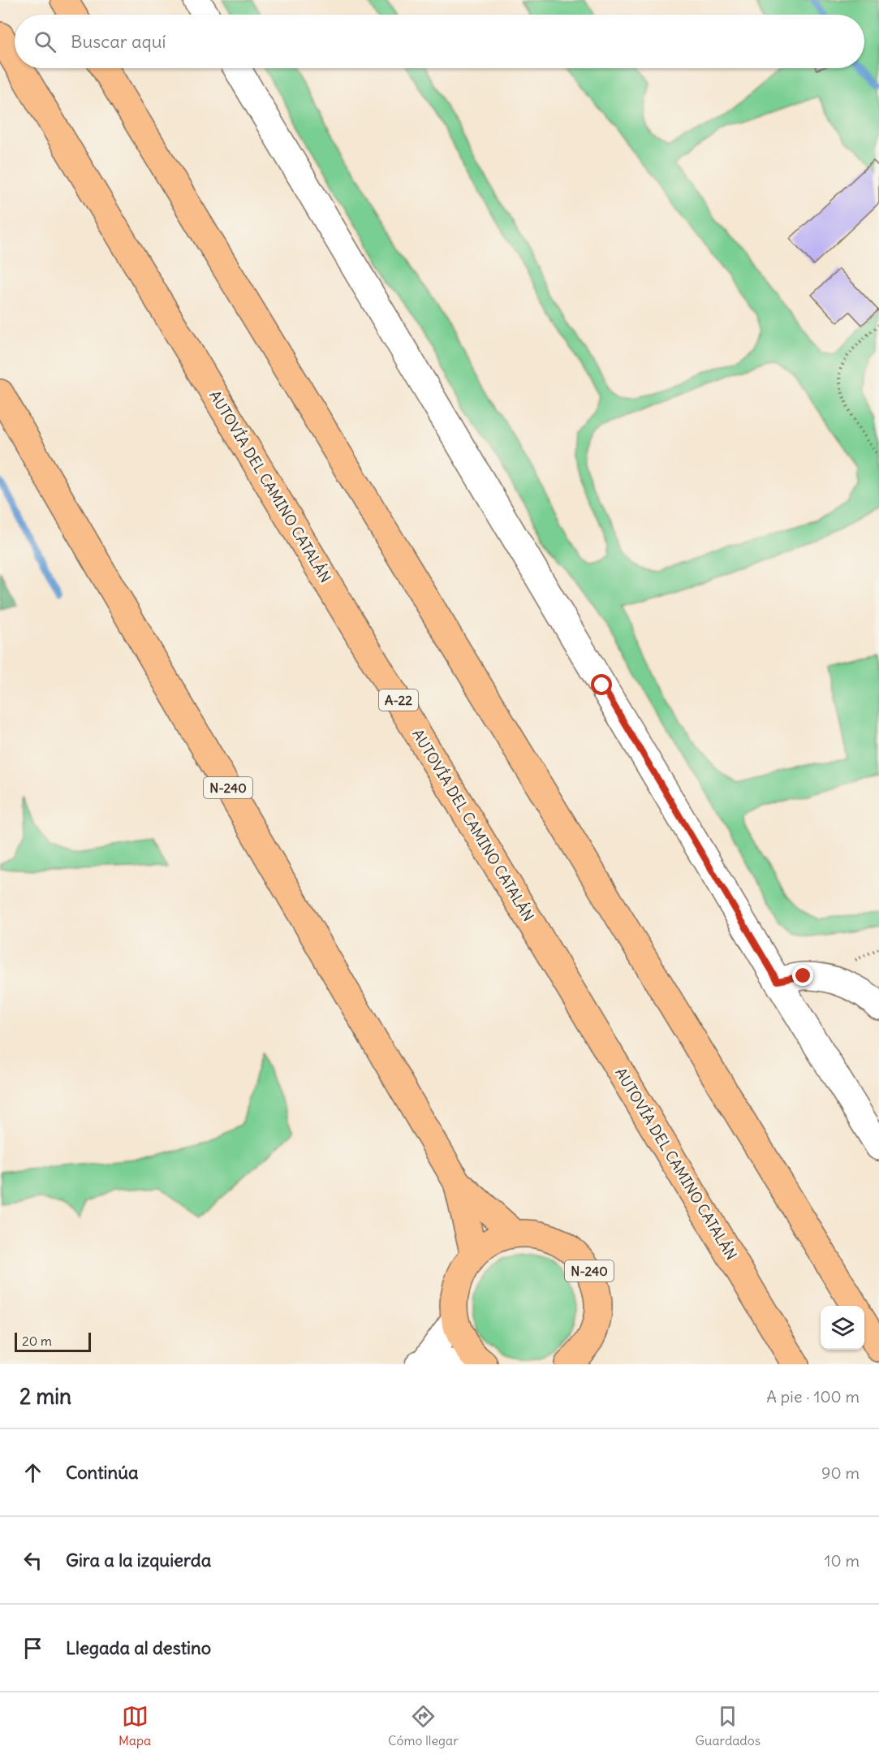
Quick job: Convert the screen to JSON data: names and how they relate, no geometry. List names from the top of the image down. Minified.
{"streets":{"highway":["AUTOVÍA DEL CAMINO CATALÁN","A-22","N-240"]},"scale_bar":"20 m","page":{"search":"Buscar aquí","scale":"20 m","heading":["2 min","A pie · 100 m"],"list":[["Continúa","90 m"],["Gira a la izquierda","10 m"],"Llegada al destino"],"nav":["Mapa","Cómo llegar","Guardados"]}}
